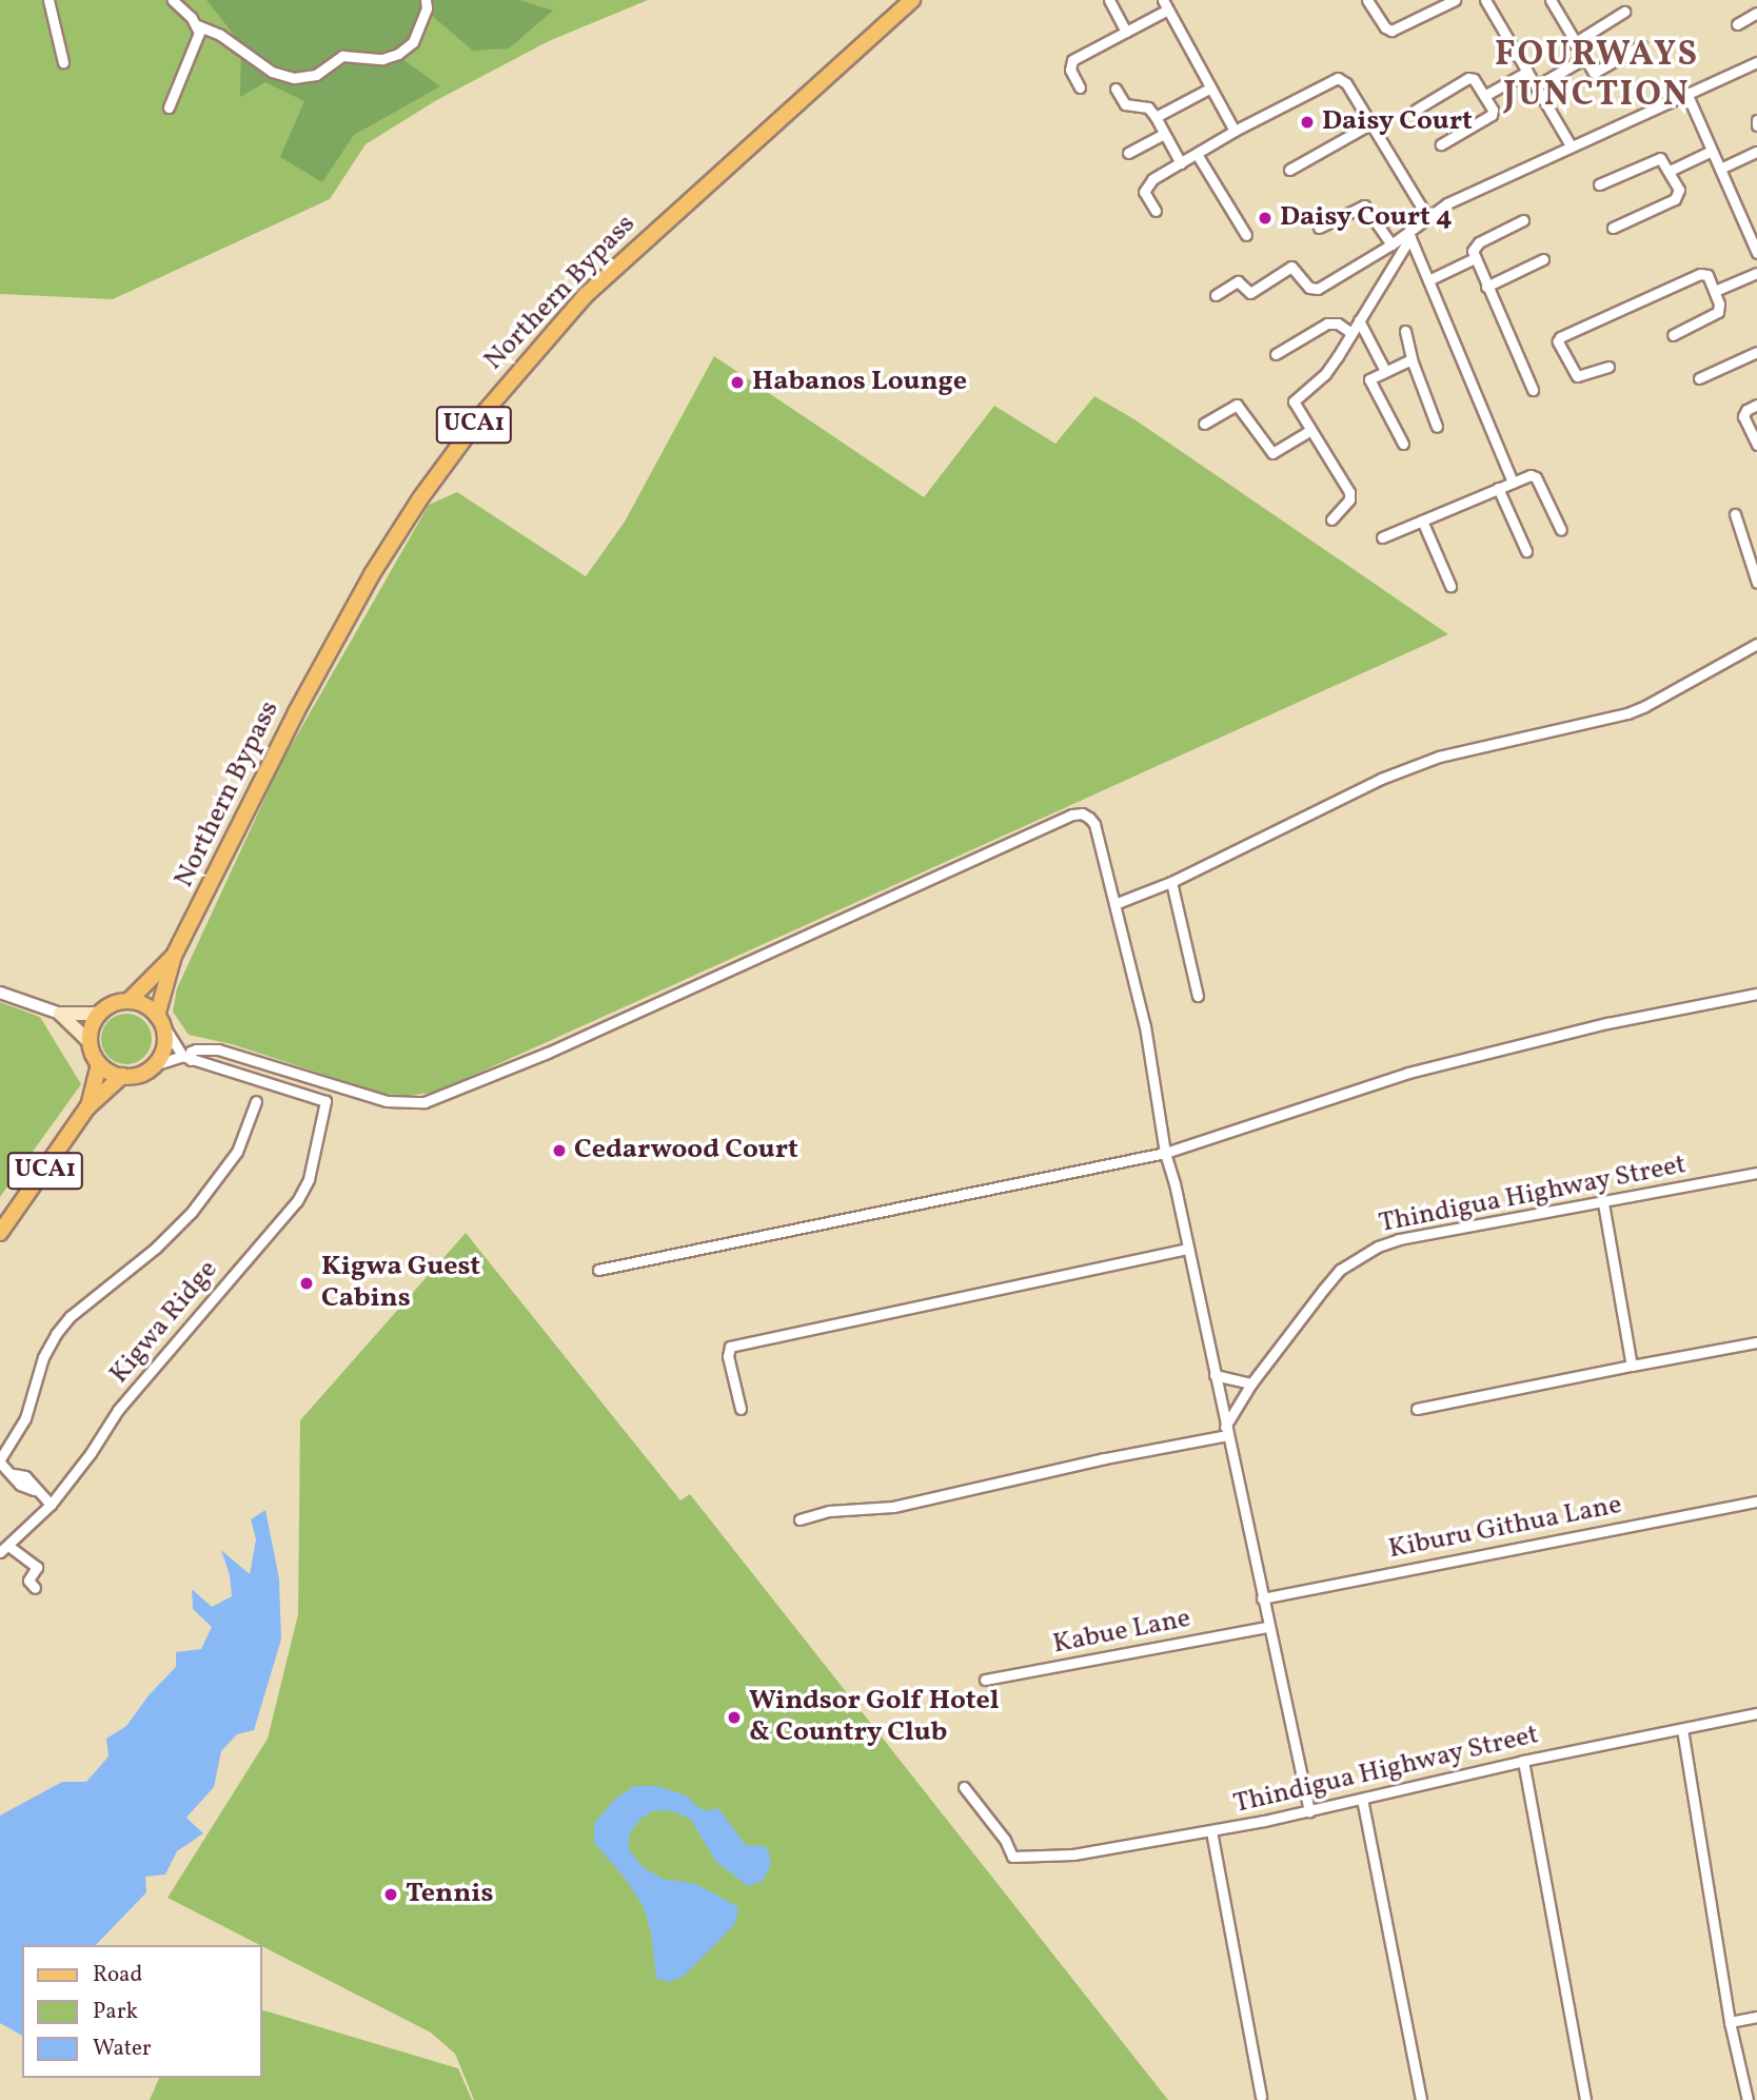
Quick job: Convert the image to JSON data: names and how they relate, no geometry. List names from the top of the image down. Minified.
{"streets":{"main road":["Northern Bypass","UCA1"],"street":["Thindigua Highway Street","Kigwa Ridge","Kiburu Githua Lane","Kabue Lane"]},"crossings":[["Northern Bypass","UCA1"]],"districts":["FOURWAYS JUNCTION"],"places":["Daisy Court","Daisy Court 4","Habanos Lounge","Cedarwood Court","Kigwa Guest Cabins","Windsor Golf Hotel & Country Club","Tennis"],"legend":["Road","Park","Water"]}
